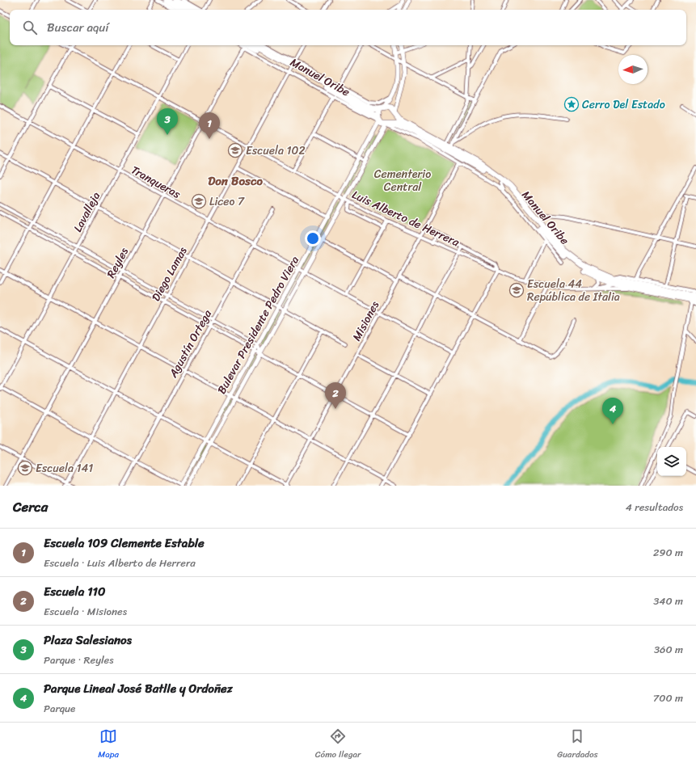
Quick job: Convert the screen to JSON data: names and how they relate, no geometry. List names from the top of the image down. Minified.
{"streets":{"highway":["Manuel Oribe"],"street":["Tranqueras","Lavalleja","Luis Alberto de Herrera","Reyles","Diego Lamas","Misiones","Bulevar Presidente Pedro Viera","Agustín Ortega"]},"crossings":[["Manuel Oribe","Luis Alberto de Herrera"],["Manuel Oribe","Reyles"],["Manuel Oribe","Diego Lamas"],["Manuel Oribe","Misiones"],["Manuel Oribe","Bulevar Presidente Pedro Viera"],["Tranqueras","Lavalleja"],["Tranqueras","Reyles"],["Tranqueras","Diego Lamas"],["Tranqueras","Misiones"],["Tranqueras","Bulevar Presidente Pedro Viera"],["Tranqueras","Agustín Ortega"],["Lavalleja","Luis Alberto de Herrera"],["Luis Alberto de Herrera","Reyles"],["Luis Alberto de Herrera","Diego Lamas"],["Luis Alberto de Herrera","Misiones"],["Luis Alberto de Herrera","Bulevar Presidente Pedro Viera"]],"districts":["Don Bosco"],"parks":["Cementerio Central"],"places":{"place":["Cerro Del Estado"],"school or university":["Escuela 102","Liceo 7","Escuela 44 República de Italia","Escuela 141"]},"north":"left","page":{"search":"Buscar aquí","pins":["3","1","2","4"],"heading":["Cerca","4 resultados"],"list":[{"mark":"1","name":"Escuela 109 Clemente Estable","note":"Escuela · Luis Alberto de Herrera","value":"290 m"},{"mark":"2","name":"Escuela 110","note":"Escuela · Misiones","value":"340 m"},{"mark":"3","name":"Plaza Salesianos","note":"Parque · Reyles","value":"360 m"},{"mark":"4","name":"Parque Lineal José Batlle y Ordoñez","note":"Parque","value":"700 m"}],"nav":["Mapa","Cómo llegar","Guardados"]}}
